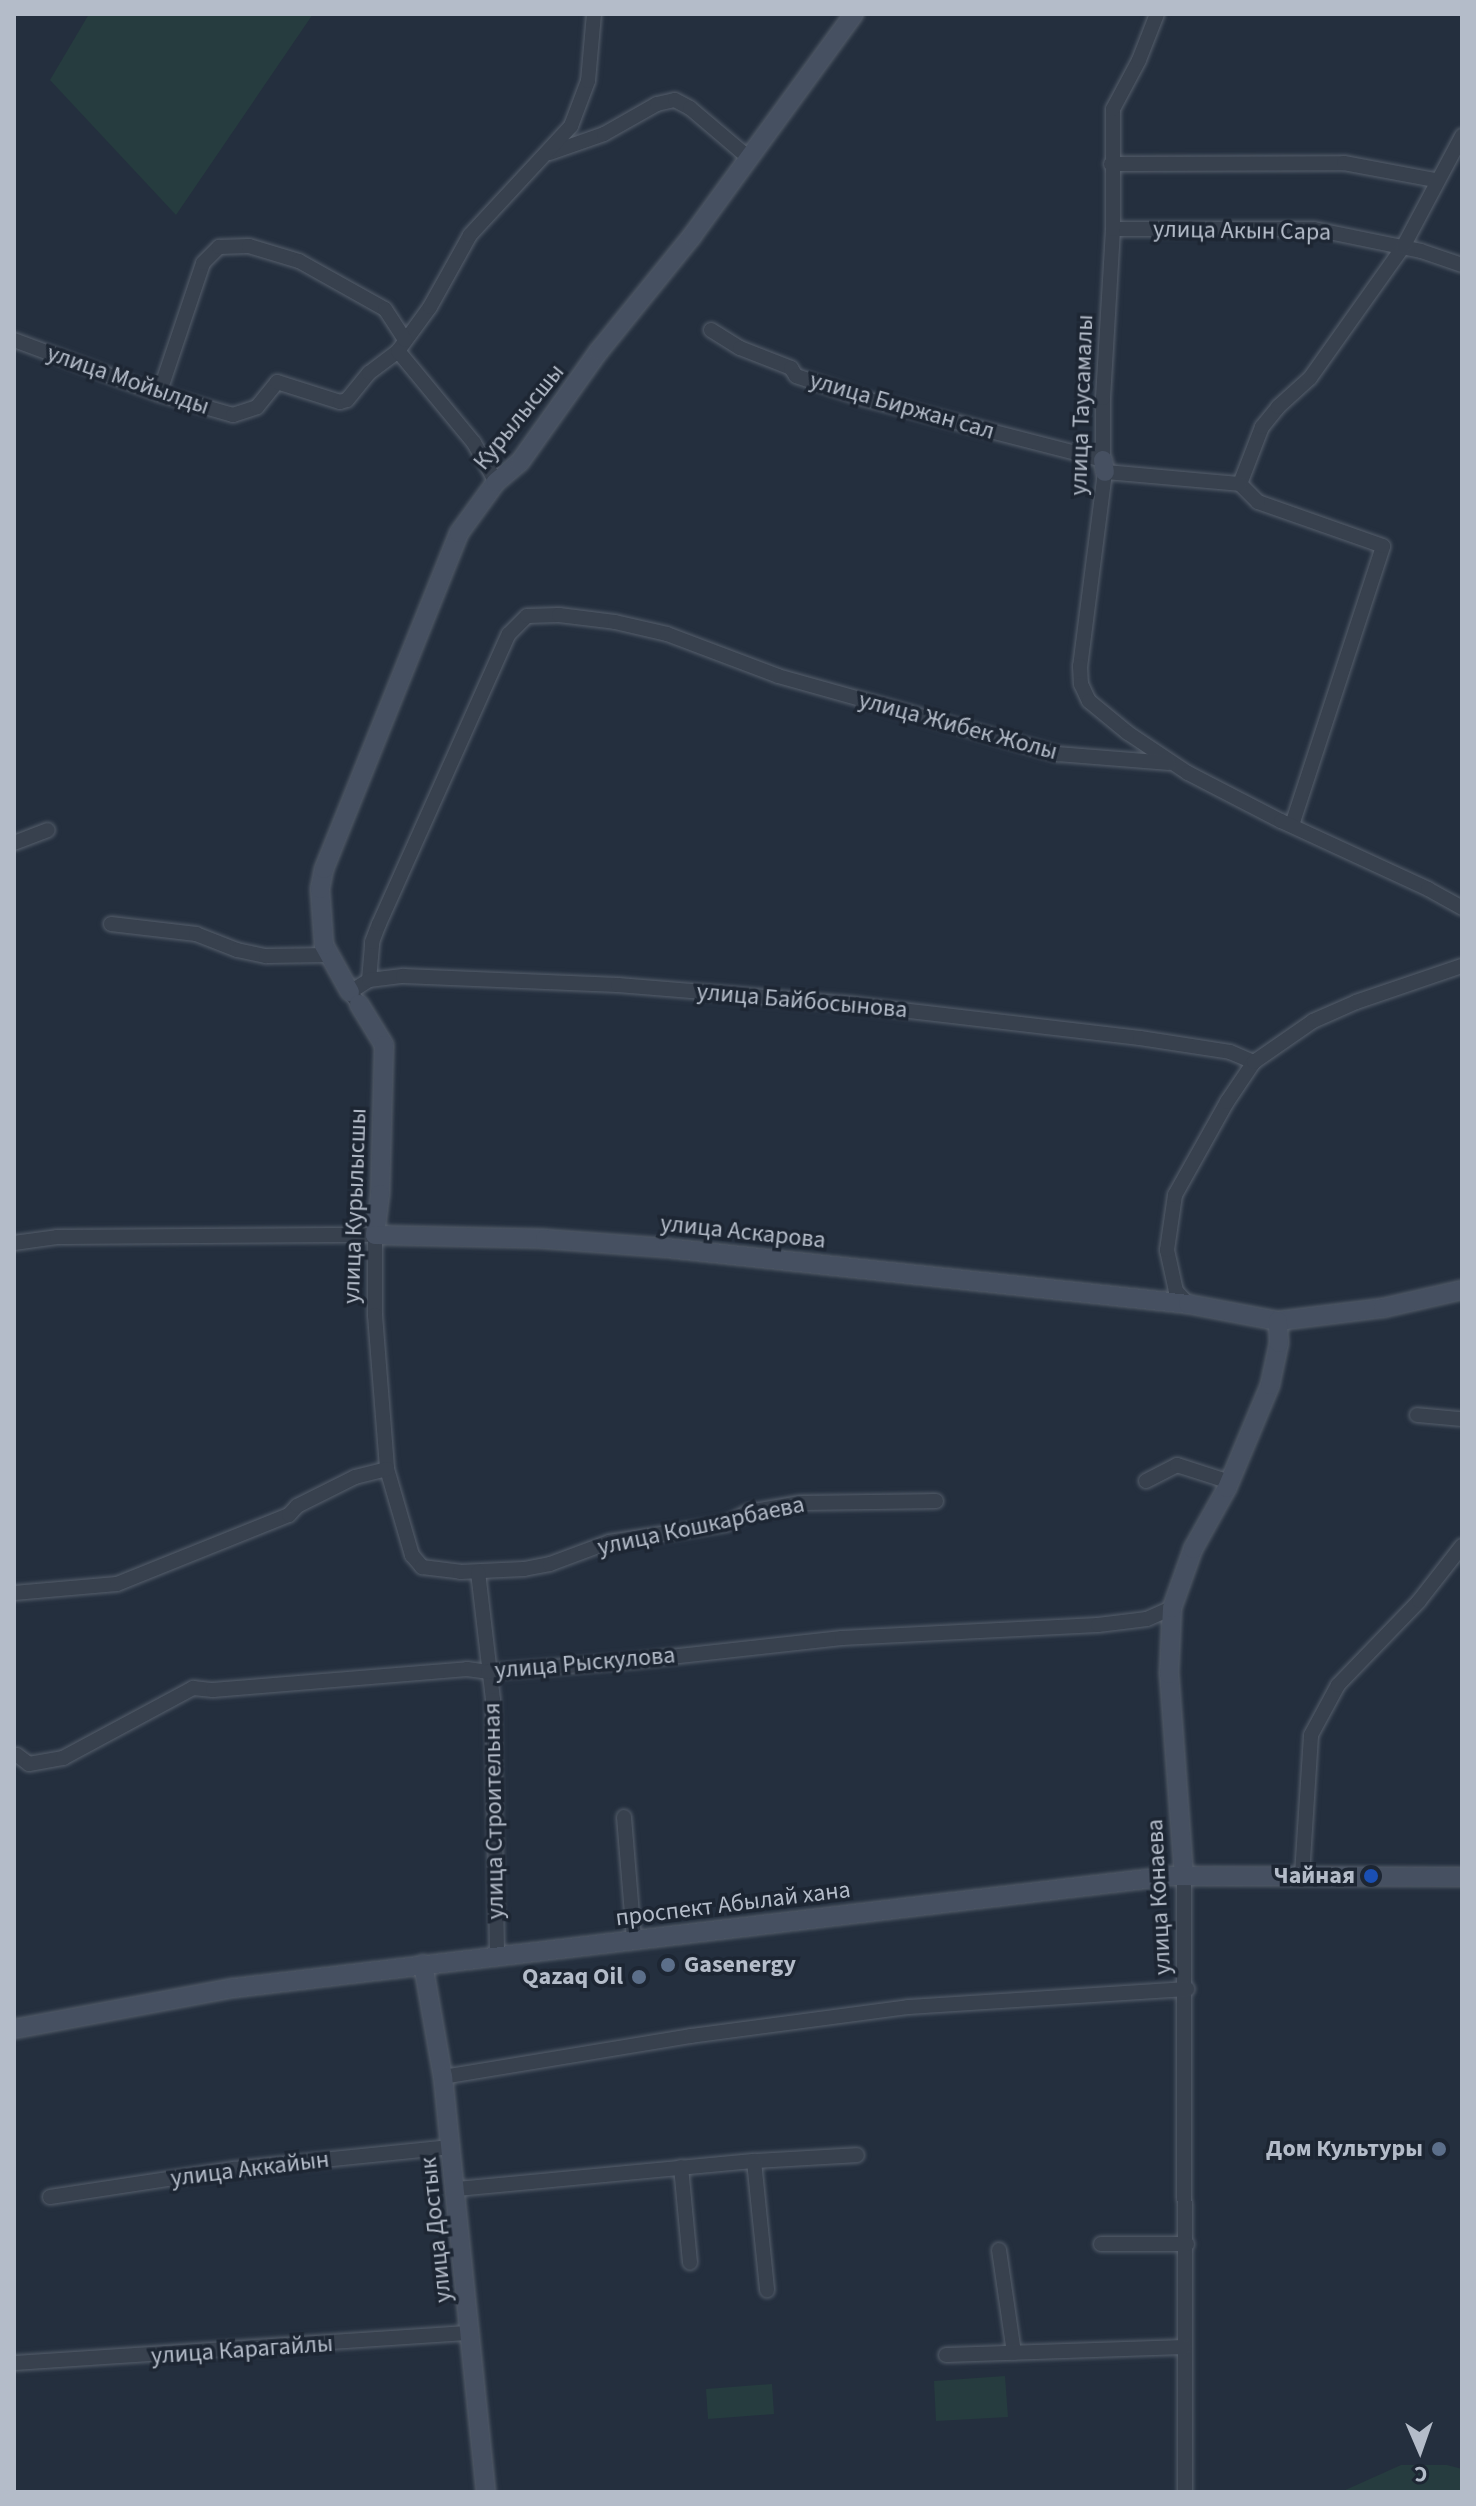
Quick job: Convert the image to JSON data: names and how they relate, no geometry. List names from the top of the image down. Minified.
{"streets":{"street":["улица Акын Сара","улица Мойылды","улица Таусамалы","улица Биржан сал","Курылысшы","улица Жибек Жолы","улица Байбосынова","улица Курылысшы","улица Аскарова","улица Кошкарбаева","улица Рыскулова","улица Строительная","улица Конаева","проспект Абылай хана","улица Аккайын","улица Достык","улица Карагайлы"]},"crossings":[["улица Акын Сара","улица Таусамалы"],["улица Таусамалы","улица Биржан сал"],["улица Таусамалы","улица Жибек Жолы"],["Курылысшы","улица Курылысшы"],["улица Жибек Жолы","улица Байбосынова"],["улица Байбосынова","улица Курылысшы"],["улица Курылысшы","улица Аскарова"],["улица Курылысшы","улица Кошкарбаева"],["улица Аскарова","улица Конаева"],["улица Кошкарбаева","улица Строительная"],["улица Рыскулова","улица Строительная"],["улица Рыскулова","улица Конаева"],["улица Строительная","проспект Абылай хана"],["улица Конаева","проспект Абылай хана"],["проспект Абылай хана","улица Достык"],["улица Аккайын","улица Достык"],["улица Достык","улица Карагайлы"]],"places":["Чайная","Gasenergy","Qazaq Oil","Дом Культуры"],"north":"bottom"}
